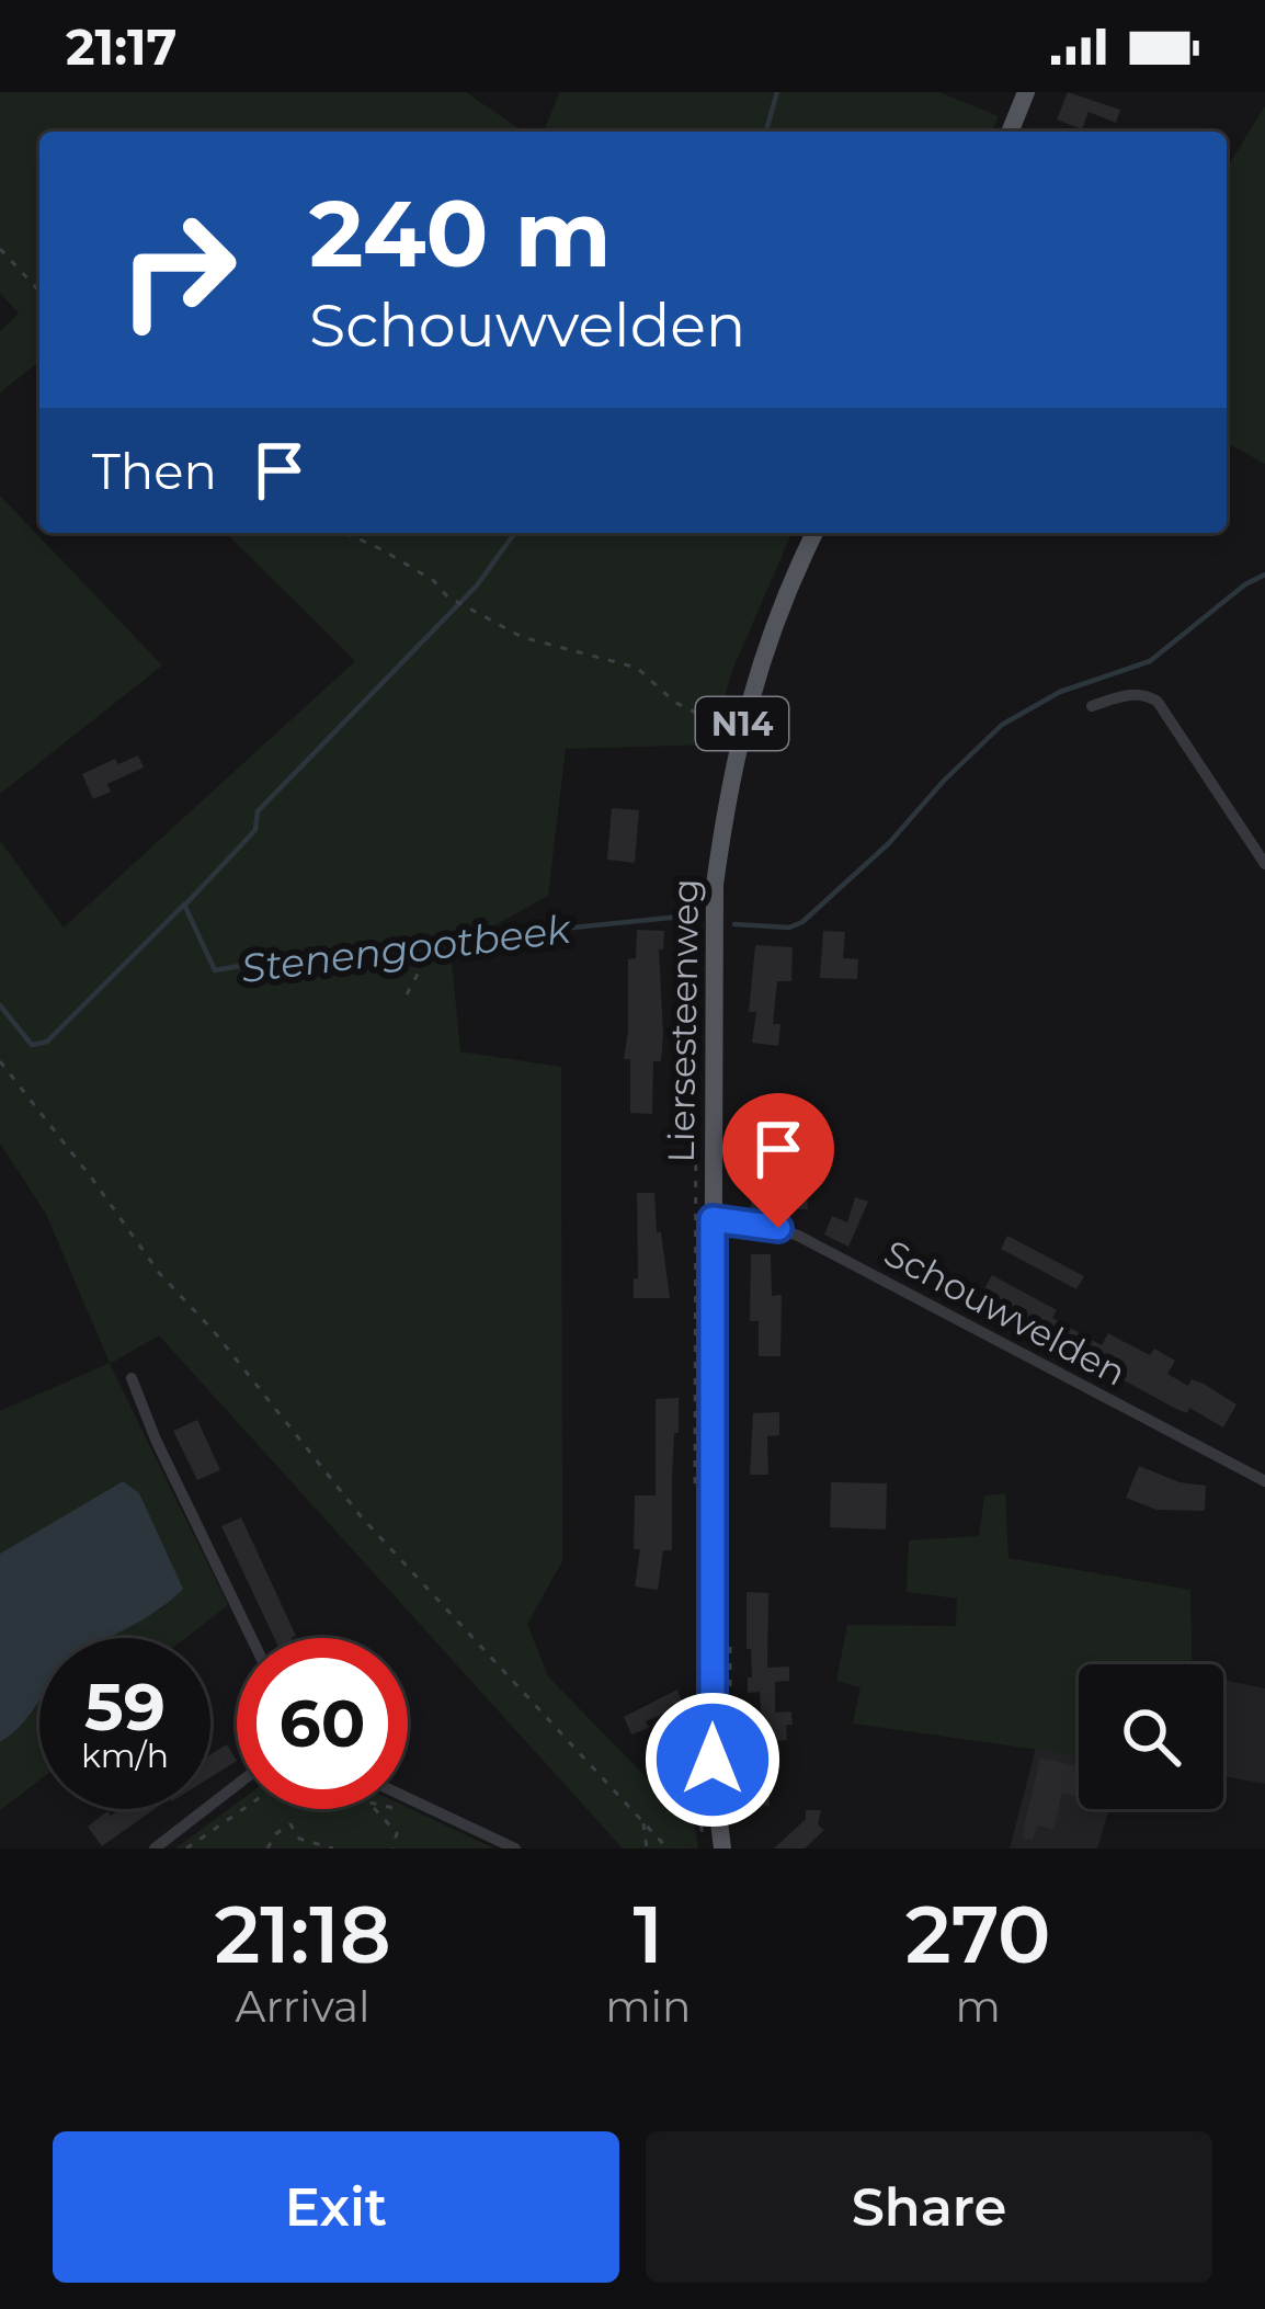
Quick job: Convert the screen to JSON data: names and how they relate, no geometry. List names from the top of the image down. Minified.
{"streets":{"main road":["N14","Liersesteenweg"],"street":["Schouwvelden"]},"crossings":[["Liersesteenweg","Schouwvelden"]],"water":["Stenengootbeek"],"page":{"status":"21:17","turn":["240 m","Schouwvelden"],"then":"Then","speed":"59 km/h","limit":"60","eta":["21:18","Arrival","1","min","270","m"],"buttons":["Exit","Share"]}}
